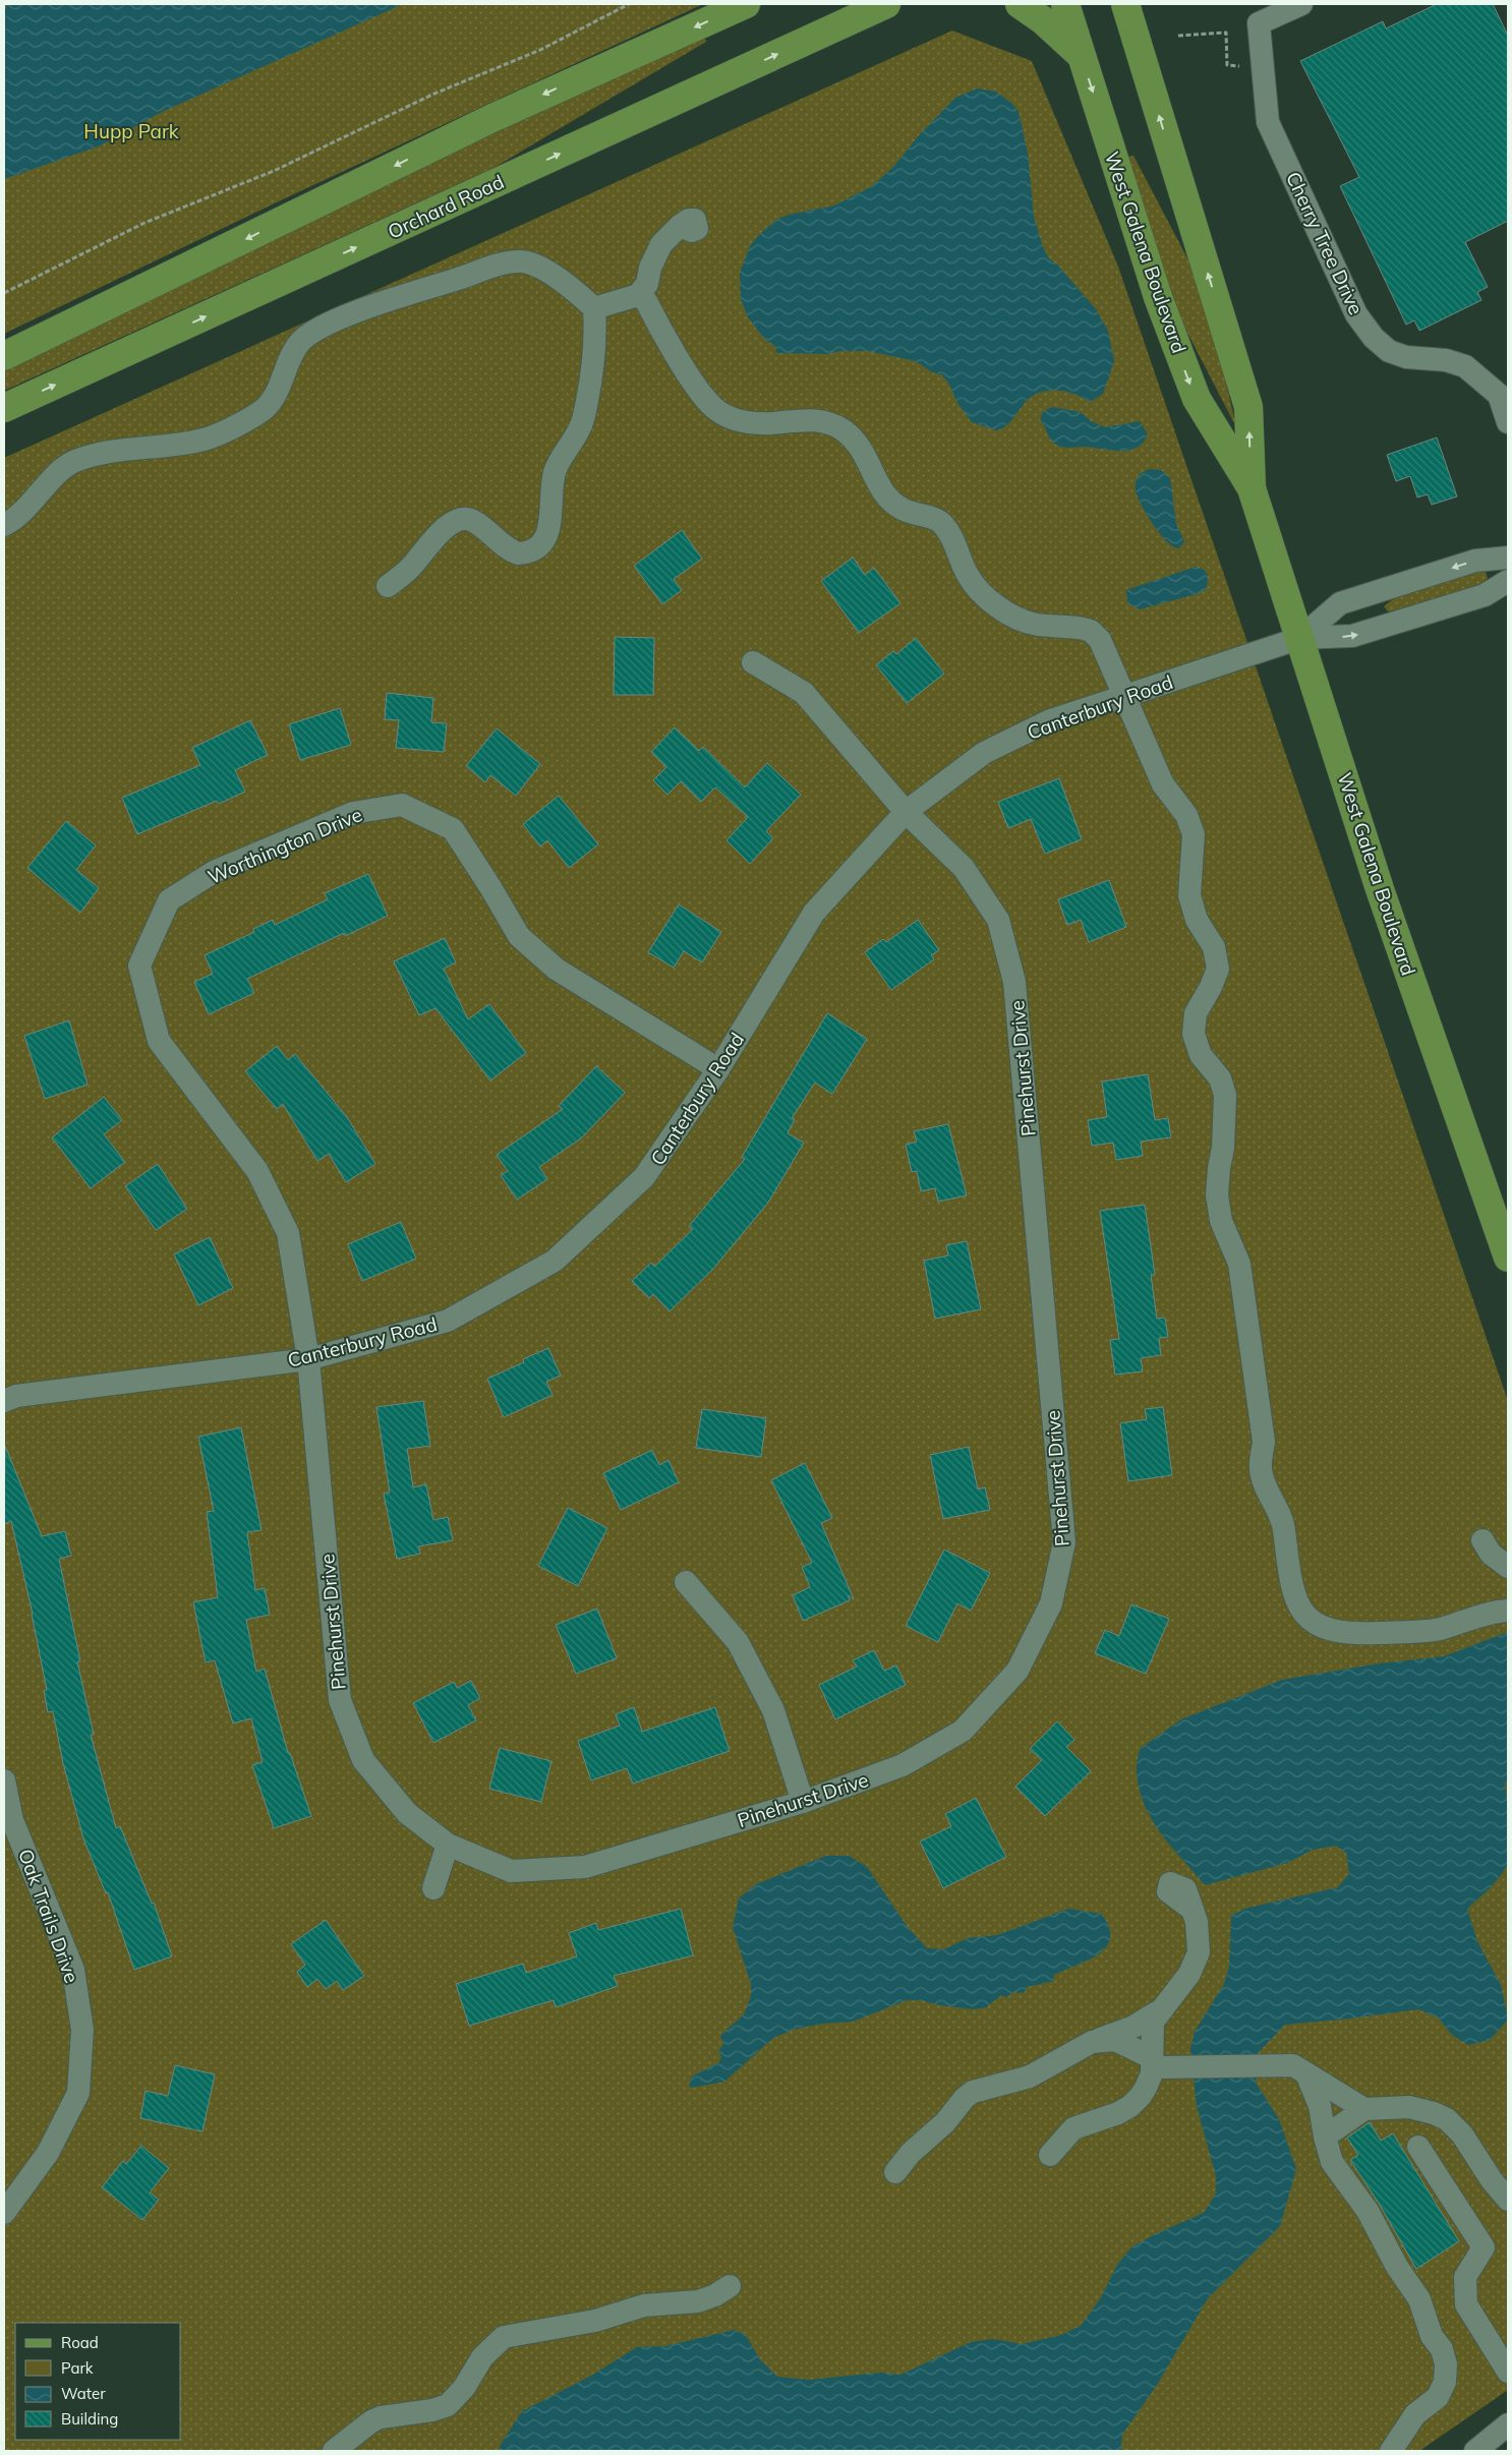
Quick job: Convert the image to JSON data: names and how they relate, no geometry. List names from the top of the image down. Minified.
{"streets":{"main road":["Orchard Road","West Galena Boulevard"],"street":["Cherry Tree Drive","Canterbury Road","Worthington Drive","Pinehurst Drive","Oak Trails Drive"]},"crossings":[["West Galena Boulevard","Canterbury Road"],["Canterbury Road","Worthington Drive"],["Canterbury Road","Pinehurst Drive"],["Worthington Drive","Pinehurst Drive"]],"parks":["Hupp Park"],"legend":["Road","Park","Water","Building"]}
